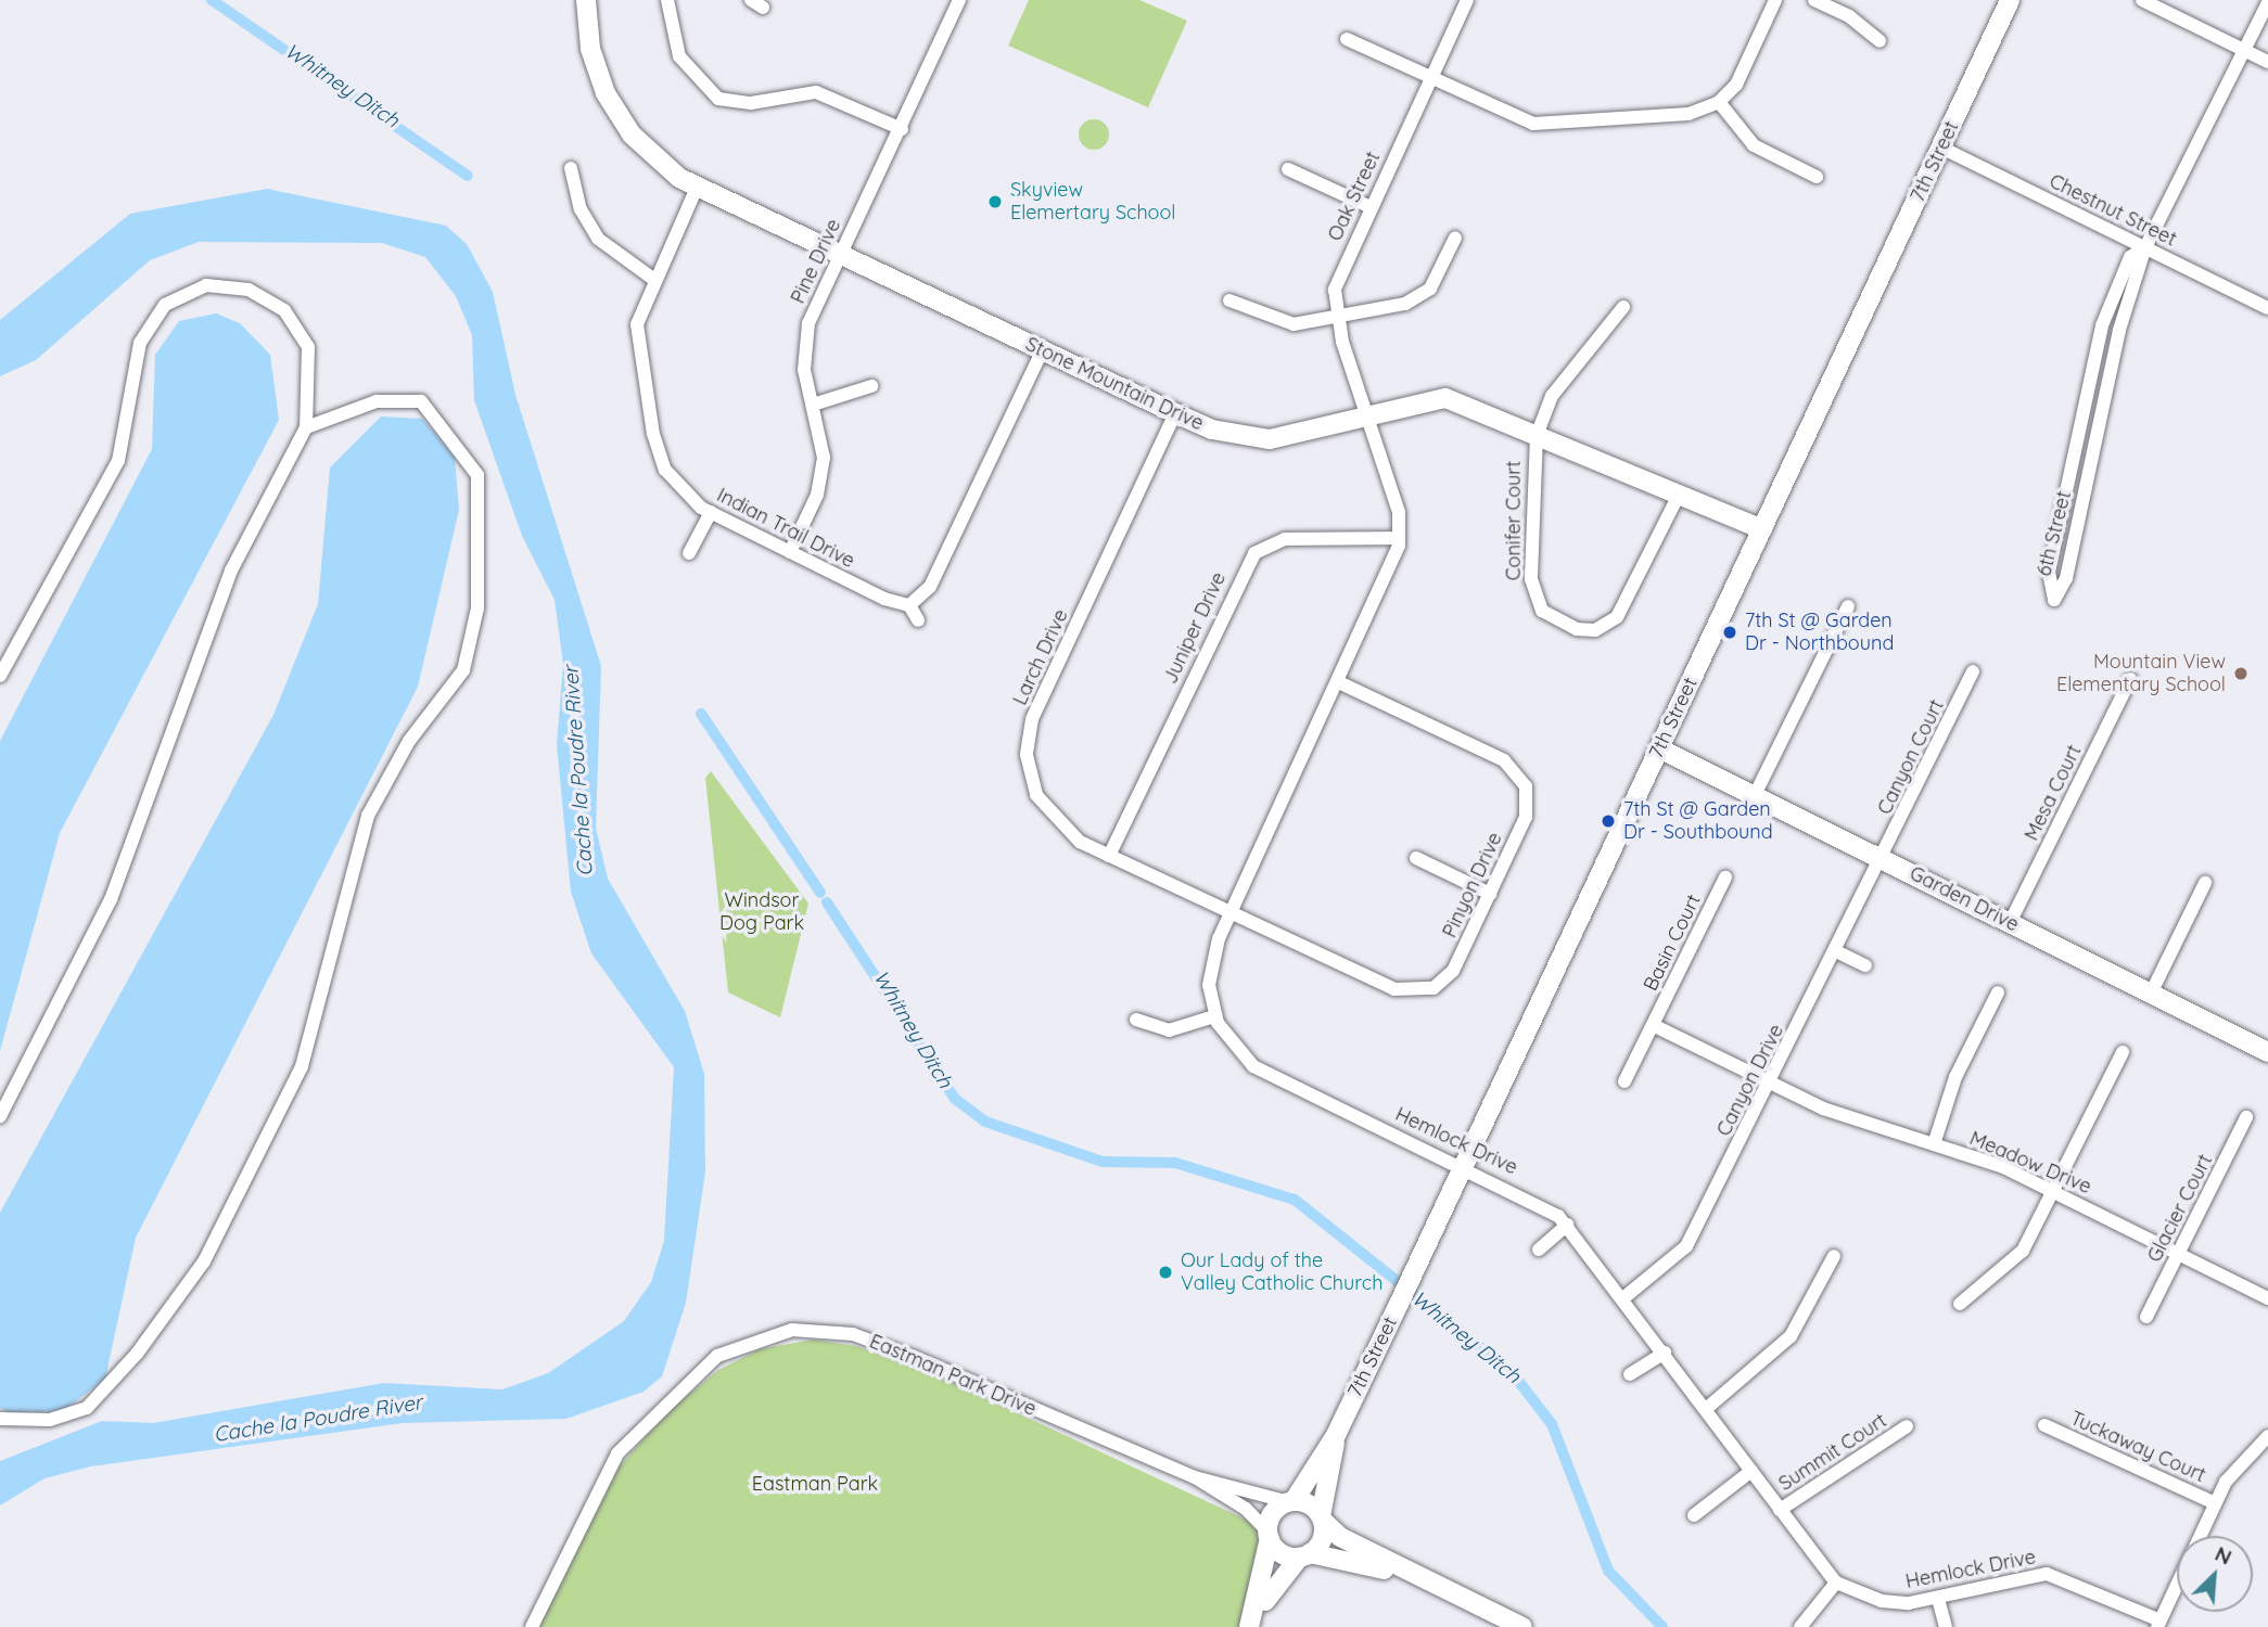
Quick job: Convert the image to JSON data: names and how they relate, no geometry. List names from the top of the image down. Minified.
{"streets":{"street":["7th Street","Oak Street","Chestnut Street","Pine Drive","Stone Mountain Drive","Conifer Court","Indian Trail Drive","6th Street","Juniper Drive","Larch Drive","Canyon Court","Mesa Court","Pinyon Drive","Garden Drive","Basin Court","Canyon Drive","Hemlock Drive","Meadow Drive","Glacier Court","Eastman Park Drive","Tuckaway Court","Summit Court"]},"crossings":[["7th Street","Chestnut Street"],["7th Street","Stone Mountain Drive"],["7th Street","Garden Drive"],["7th Street","Hemlock Drive"],["7th Street","Eastman Park Drive"],["Oak Street","Stone Mountain Drive"],["Chestnut Street","6th Street"],["Pine Drive","Stone Mountain Drive"],["Pine Drive","Indian Trail Drive"],["Stone Mountain Drive","Conifer Court"],["Stone Mountain Drive","Indian Trail Drive"],["Stone Mountain Drive","Larch Drive"],["Juniper Drive","Larch Drive"],["Larch Drive","Pinyon Drive"],["Canyon Court","Garden Drive"],["Canyon Court","Canyon Drive"],["Mesa Court","Garden Drive"],["Garden Drive","Canyon Drive"],["Canyon Drive","Hemlock Drive"],["Canyon Drive","Meadow Drive"],["Hemlock Drive","Summit Court"],["Meadow Drive","Glacier Court"]],"water":["Whitney Ditch","Cache la Poudre River"],"parks":["Windsor Dog Park","Eastman Park"],"places":["Skyview Elemertary School","7th St @ Garden Dr - Northbound","Mountain View Elementary School","7th St @ Garden Dr - Southbound","Our Lady of the Valley Catholic Church"],"north":"top right"}
